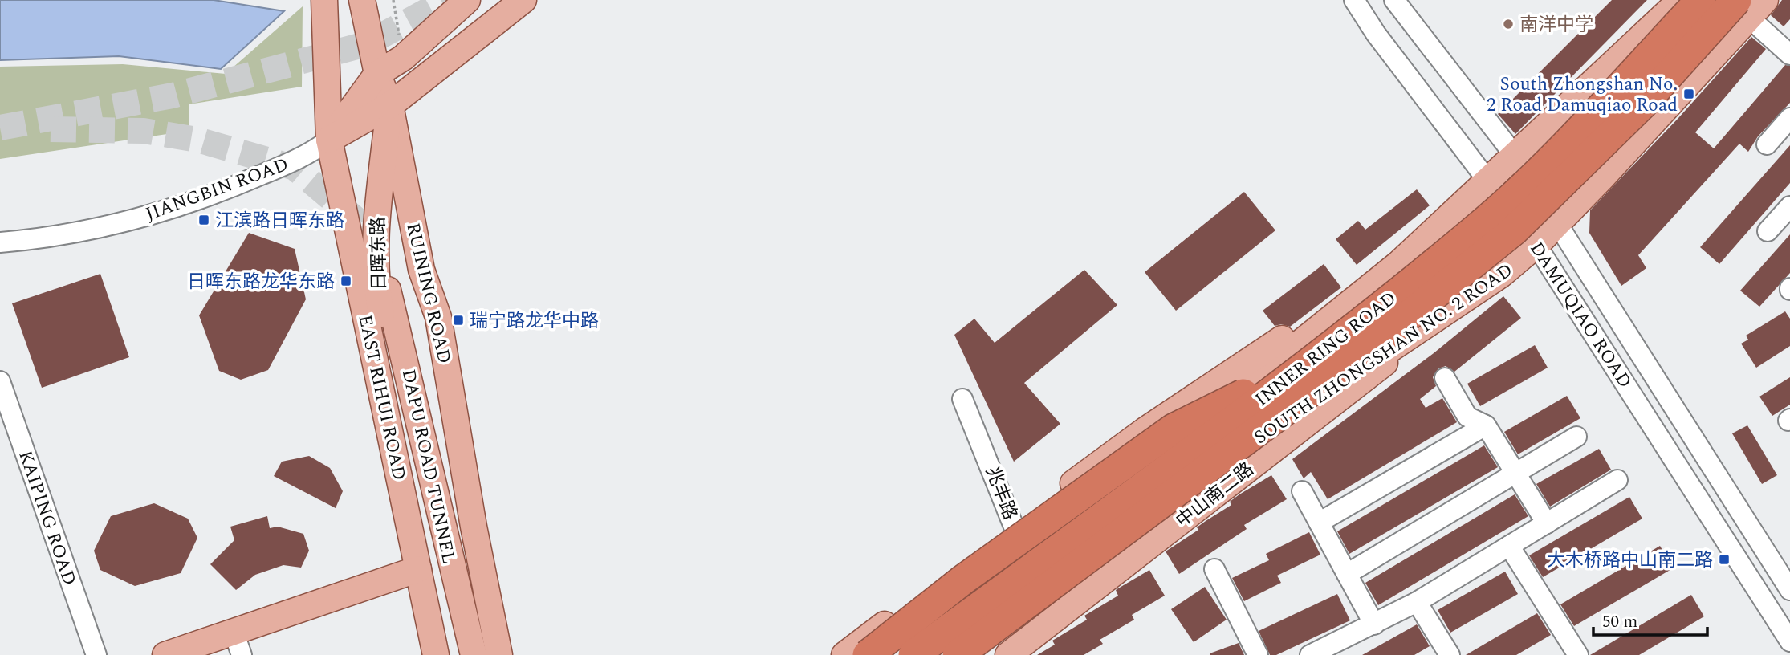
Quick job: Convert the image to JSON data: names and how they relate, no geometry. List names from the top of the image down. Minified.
{"streets":{"highway":["INNER RING ROAD"],"main road":["日晖东路","RUINING ROAD","SOUTH ZHONGSHAN NO. 2 ROAD","EAST RIHUI ROAD","DAPU ROAD TUNNEL","中山南二路"],"street":["JIANGBIN ROAD","DAMUQIAO ROAD","兆丰路","KAIPING ROAD"]},"crossings":[["JIANGBIN ROAD","EAST RIHUI ROAD"],["日晖东路","RUINING ROAD"],["日晖东路","EAST RIHUI ROAD"],["DAMUQIAO ROAD","SOUTH ZHONGSHAN NO. 2 ROAD"],["INNER RING ROAD","SOUTH ZHONGSHAN NO. 2 ROAD"],["SOUTH ZHONGSHAN NO. 2 ROAD","兆丰路"],["SOUTH ZHONGSHAN NO. 2 ROAD","中山南二路"]],"places":{"other":["南洋中学"],"transit":["South Zhongshan No. 2 Road Damuqiao Road","江滨路日晖东路","日晖东路龙华东路","瑞宁路龙华中路","大木桥路中山南二路"]},"scale_bar":"50 m"}
